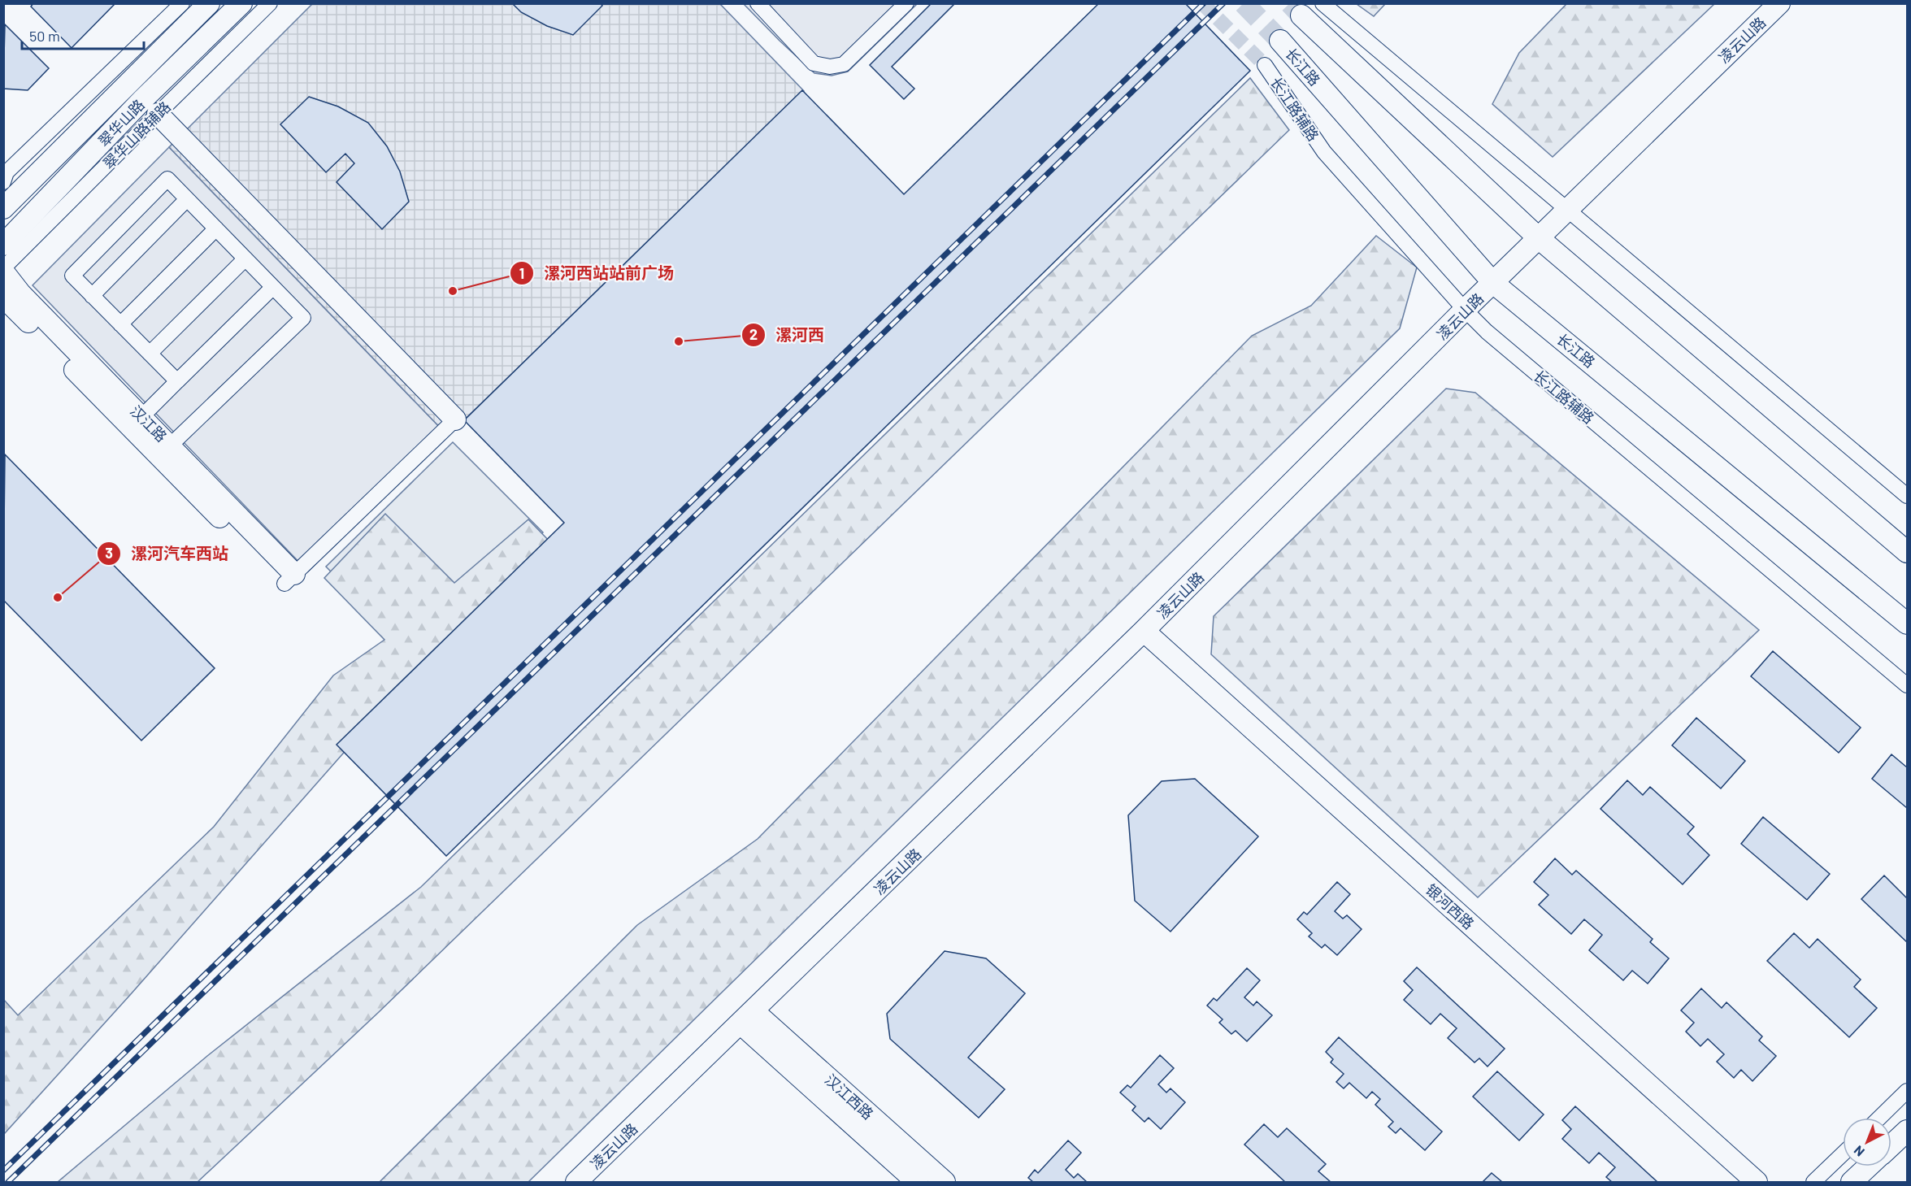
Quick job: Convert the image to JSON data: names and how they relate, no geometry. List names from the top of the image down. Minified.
{"streets":{"street":["凌云山路","长江路","长江路辅路","翠华山路","翠华山路辅路","汉江路","银河西路","汉江西路"]},"crossings":[["凌云山路","长江路"],["凌云山路","长江路辅路"],["凌云山路","银河西路"],["凌云山路","汉江西路"],["翠华山路辅路","汉江路"]],"places":["漯河西站站前广场","漯河西","漯河汽车西站"],"scale_bar":"50 m","north":"bottom left"}
